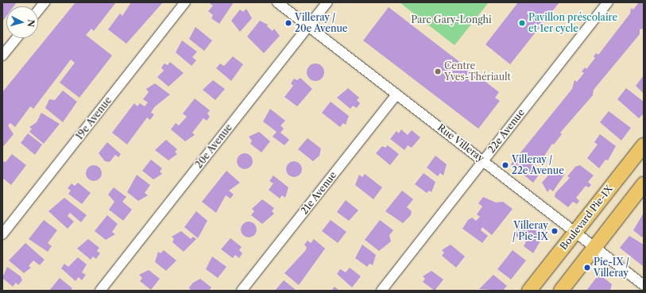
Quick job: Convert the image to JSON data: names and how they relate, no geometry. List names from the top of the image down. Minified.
{"streets":{"main road":["Boulevard Pie-IX"],"street":["19e Avenue","22e Avenue","Rue Villeray","20e Avenue","21e Avenue"]},"crossings":[["22e Avenue","Rue Villeray"],["Rue Villeray","20e Avenue"],["Rue Villeray","21e Avenue"],["Rue Villeray","Boulevard Pie-IX"]],"parks":["Parc Gary-Longhi"],"places":["Villeray / 20e Avenue","Pavillon préscolaire et 1er cycle","Centre Yves-Thériault","Villeray / 22e Avenue","Villeray / Pie-IX","Pie-IX / Villeray"],"north":"right"}
